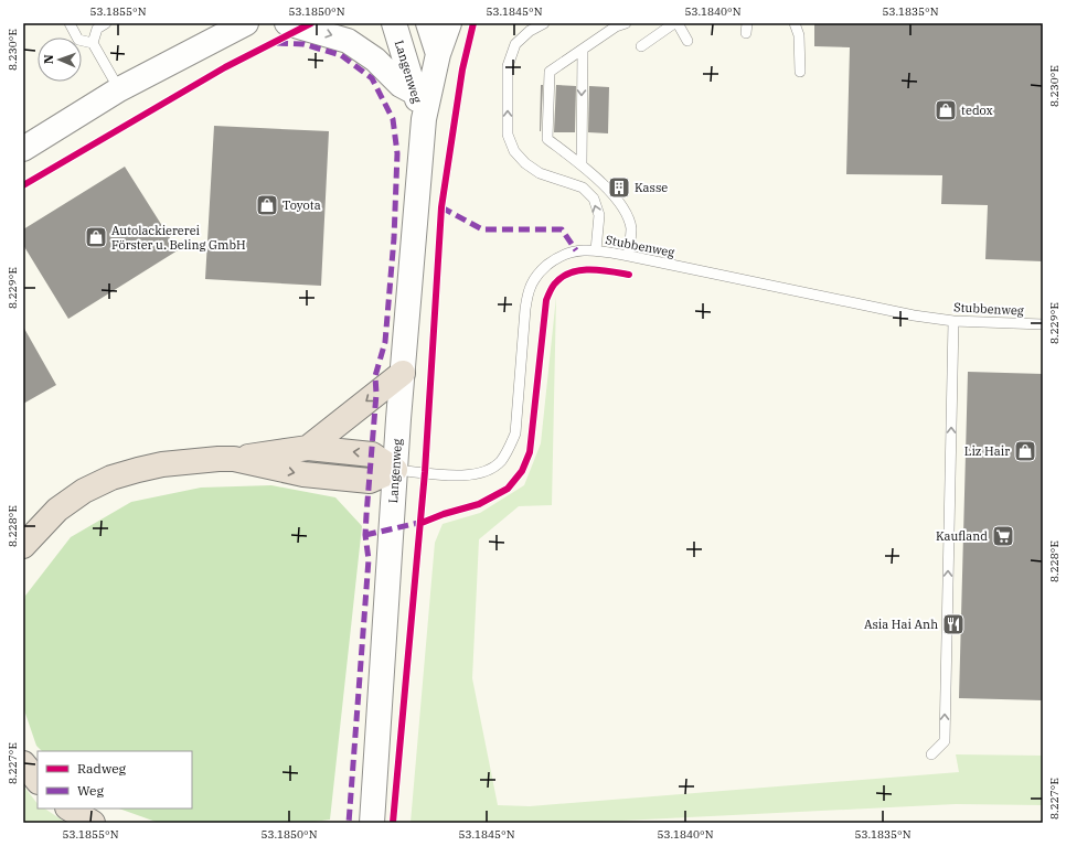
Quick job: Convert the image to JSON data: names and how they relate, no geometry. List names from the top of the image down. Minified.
{"streets":{"street":["Langenweg"],"lane":["Stubbenweg"]},"crossings":[["Langenweg","Stubbenweg"]],"places":{"shop":["tedox","Toyota","Autolackiererei Förster u. Beling GmbH","Liz Hair"],"building":["Kasse"],"supermarket":["Kaufland"],"restaurant":["Asia Hai Anh"]},"legend":["Radweg","Weg"],"north":"left","coordinates":["53.1855°N","53.1850°N","53.1845°N","53.1840°N","53.1835°N","8.230°E","8.229°E","8.228°E","8.227°E"]}
